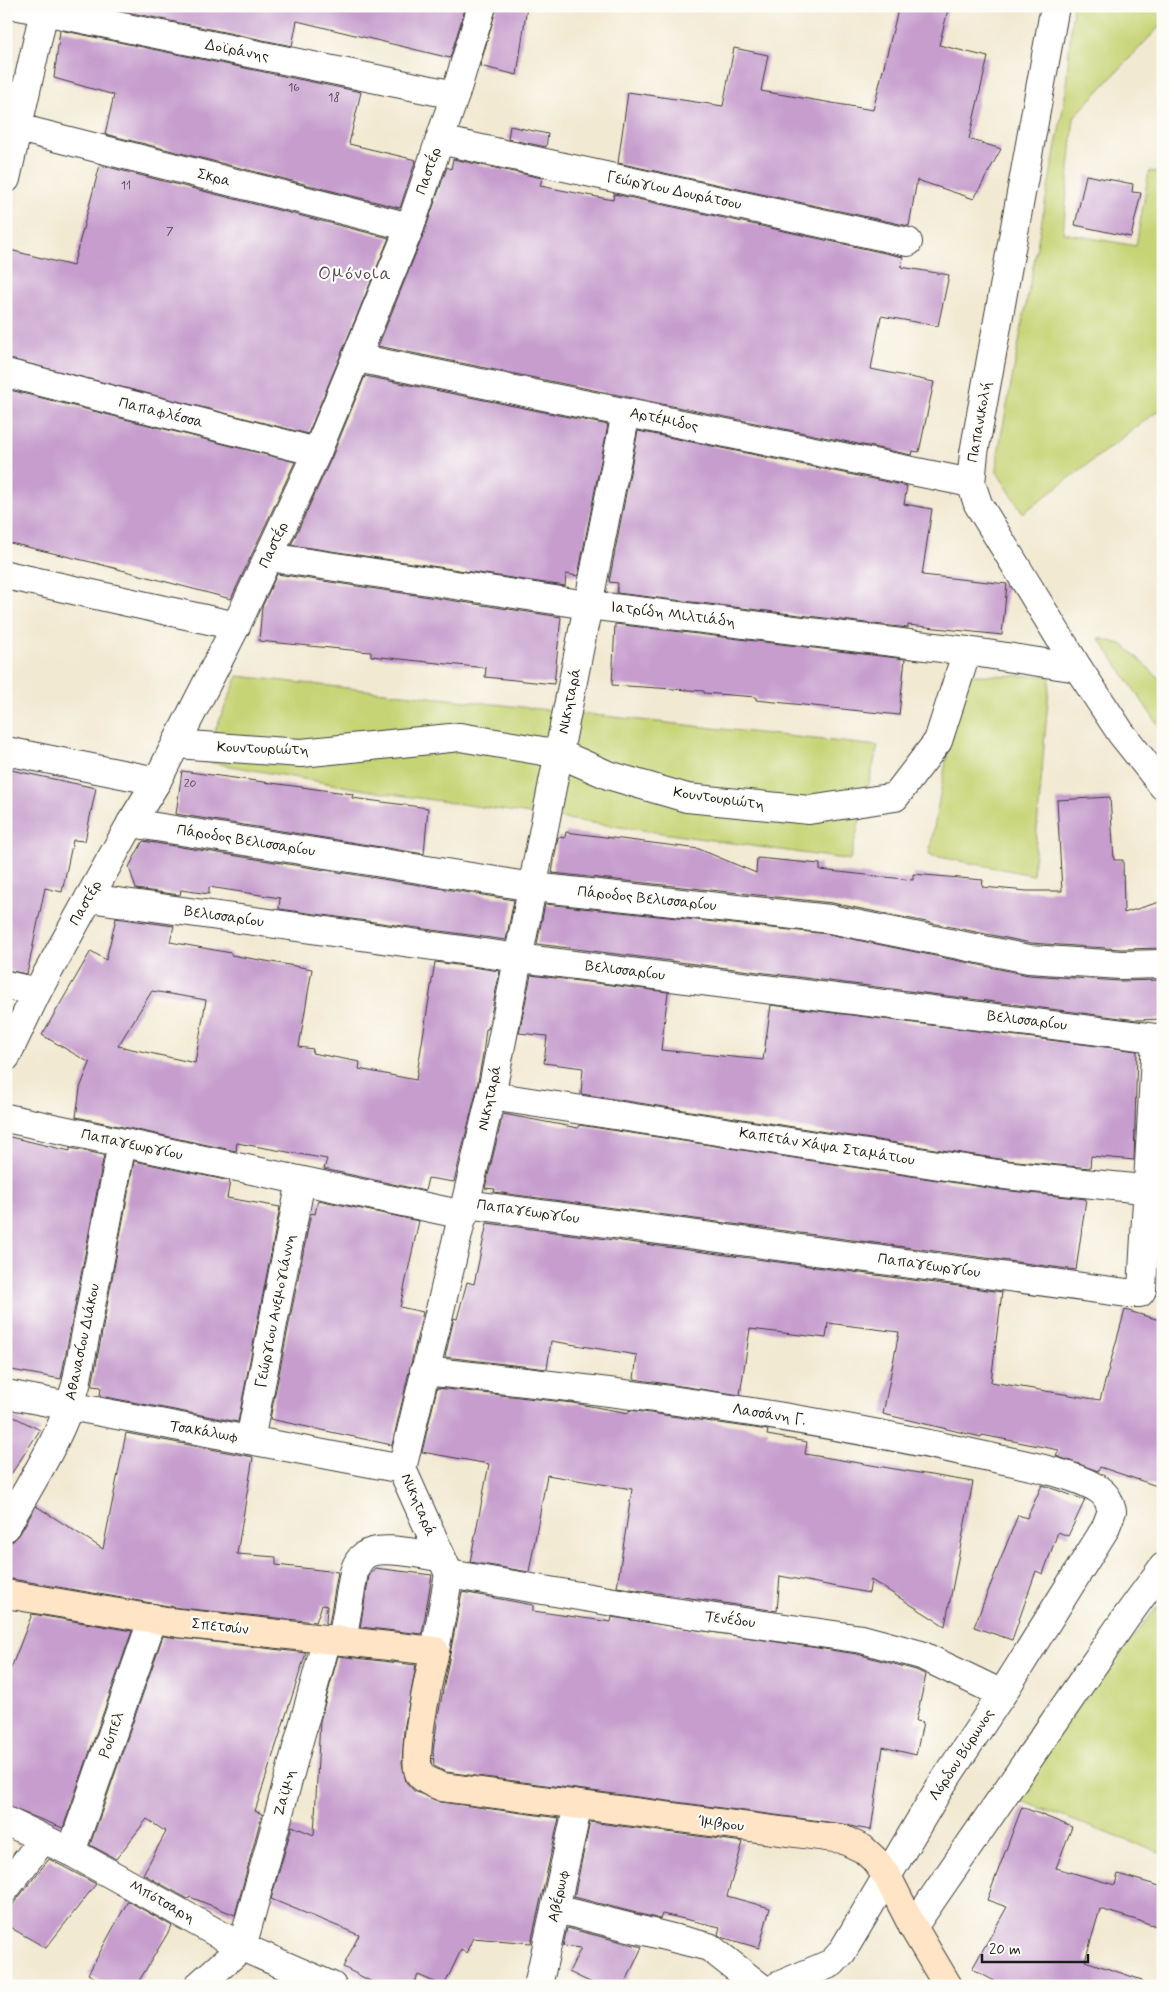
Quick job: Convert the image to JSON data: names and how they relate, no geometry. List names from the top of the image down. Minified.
{"streets":{"street":["Δοϊράνης","Παστέρ","Σκρα","Γεώργιου Δουράτσου","Παπαφλέσσα","Αρτέμιδος","Παπανικολή","Ιατρίδη Μιλτιάδη","Νικηταρά","Κουντουριώτη","Πάροδος Βελισσαρίου","Βελισσαρίου","Παπαγεωργίου","Καπετάν Χάψα Σταμάτιου","Γεώργιου Ανεμογιάννη","Αθανασίου Διάκου","Λασσάνη Γ.","Τσακάλωφ","Τενέδου","Σπετσών","Ρούπελ","Λόρδου Βύρωνος","Ζαϊμη","Ίμβρου","Αβέρωφ","Μπότσαρη"]},"crossings":[["Δοϊράνης","Παστέρ"],["Παστέρ","Σκρα"],["Παστέρ","Γεώργιου Δουράτσου"],["Παστέρ","Παπαφλέσσα"],["Παστέρ","Αρτέμιδος"],["Παστέρ","Ιατρίδη Μιλτιάδη"],["Παστέρ","Κουντουριώτη"],["Παστέρ","Πάροδος Βελισσαρίου"],["Παστέρ","Βελισσαρίου"],["Αρτέμιδος","Παπανικολή"],["Αρτέμιδος","Νικηταρά"],["Παπανικολή","Ιατρίδη Μιλτιάδη"],["Ιατρίδη Μιλτιάδη","Νικηταρά"],["Ιατρίδη Μιλτιάδη","Κουντουριώτη"],["Νικηταρά","Κουντουριώτη"],["Νικηταρά","Πάροδος Βελισσαρίου"],["Νικηταρά","Βελισσαρίου"],["Νικηταρά","Παπαγεωργίου"],["Νικηταρά","Καπετάν Χάψα Σταμάτιου"],["Νικηταρά","Λασσάνη Γ."],["Νικηταρά","Τσακάλωφ"],["Νικηταρά","Τενέδου"],["Βελισσαρίου","Παπαγεωργίου"],["Παπαγεωργίου","Καπετάν Χάψα Σταμάτιου"],["Παπαγεωργίου","Γεώργιου Ανεμογιάννη"],["Παπαγεωργίου","Αθανασίου Διάκου"],["Γεώργιου Ανεμογιάννη","Τσακάλωφ"],["Αθανασίου Διάκου","Τσακάλωφ"],["Λασσάνη Γ.","Λόρδου Βύρωνος"],["Τενέδου","Σπετσών"],["Τενέδου","Λόρδου Βύρωνος"],["Τενέδου","Ζαϊμη"],["Σπετσών","Ρούπελ"],["Σπετσών","Ζαϊμη"],["Σπετσών","Ίμβρου"],["Ρούπελ","Μπότσαρη"],["Λόρδου Βύρωνος","Ίμβρου"],["Ζαϊμη","Μπότσαρη"],["Ίμβρου","Αβέρωφ"]],"districts":["Ομόνοια"],"house_numbers":["16","18","11","7","20"],"scale_bar":"20 m"}
